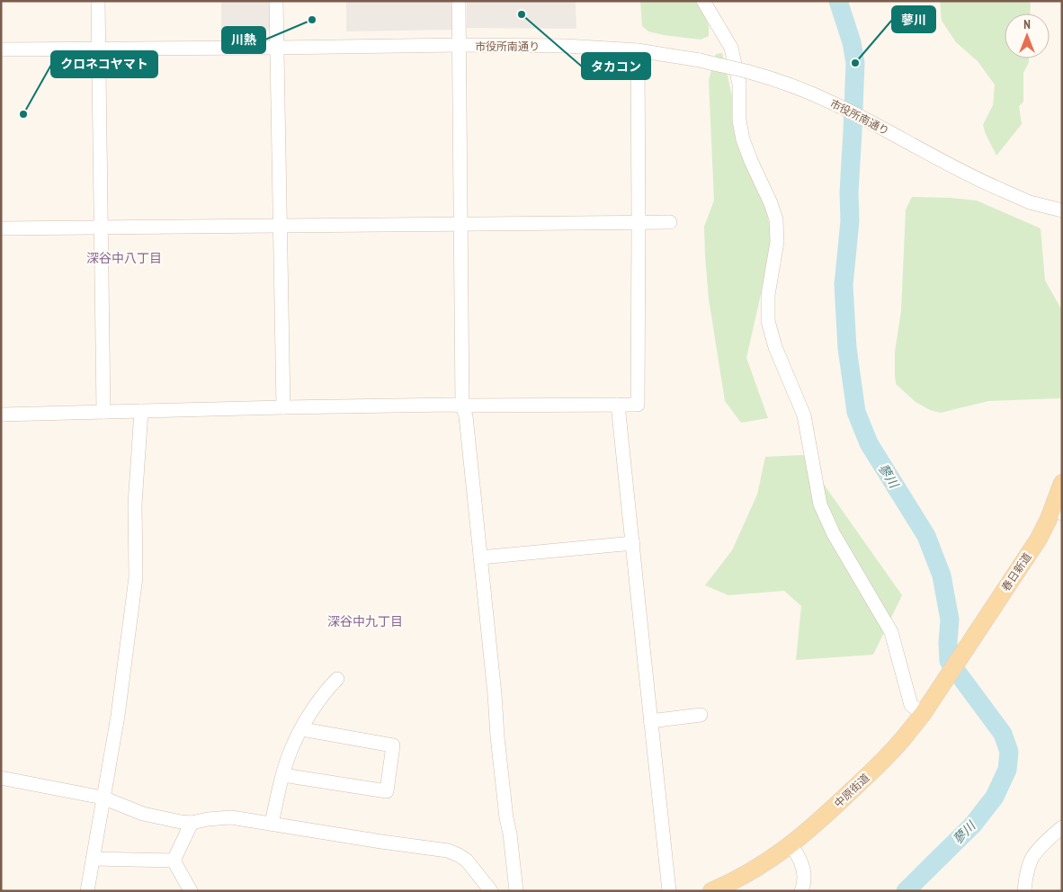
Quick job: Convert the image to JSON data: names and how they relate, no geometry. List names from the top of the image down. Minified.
{"streets":{"main road":["春日新道","中原街道"],"street":["市役所南通り"]},"crossings":[["春日新道","中原街道"]],"districts":["深谷中八丁目","深谷中九丁目"],"water":["蓼川"],"places":["タカコン","川熱","蓼川","クロネコヤマト"],"north":"top"}
